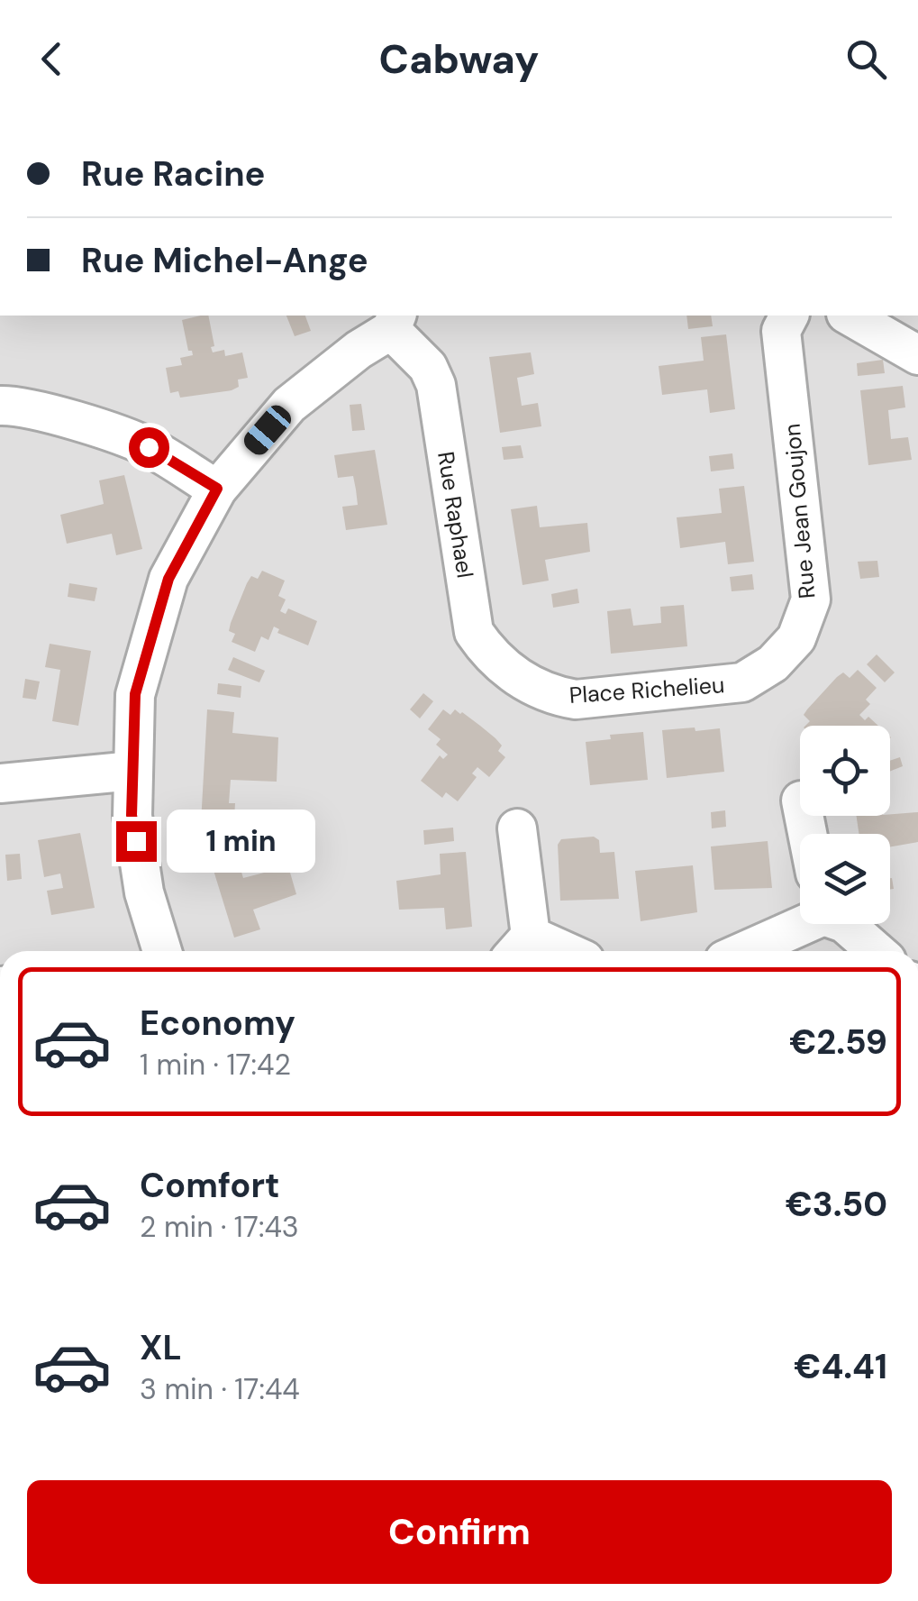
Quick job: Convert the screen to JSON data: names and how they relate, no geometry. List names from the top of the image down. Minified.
{"streets":{"street":["Rue Jean Goujon","Rue Raphael","Place Richelieu"]},"crossings":[["Rue Jean Goujon","Place Richelieu"],["Rue Raphael","Place Richelieu"]],"page":{"header":"Cabway","banner":["Rue Racine","Rue Michel-Ange"],"bubble":"1 min","list":[{"name":"Economy","note":"1 min · 17:42","value":"€2.59"},{"name":"Comfort","note":"2 min · 17:43","value":"€3.50"},{"name":"XL","note":"3 min · 17:44","value":"€4.41"}],"buttons":"Confirm"}}
